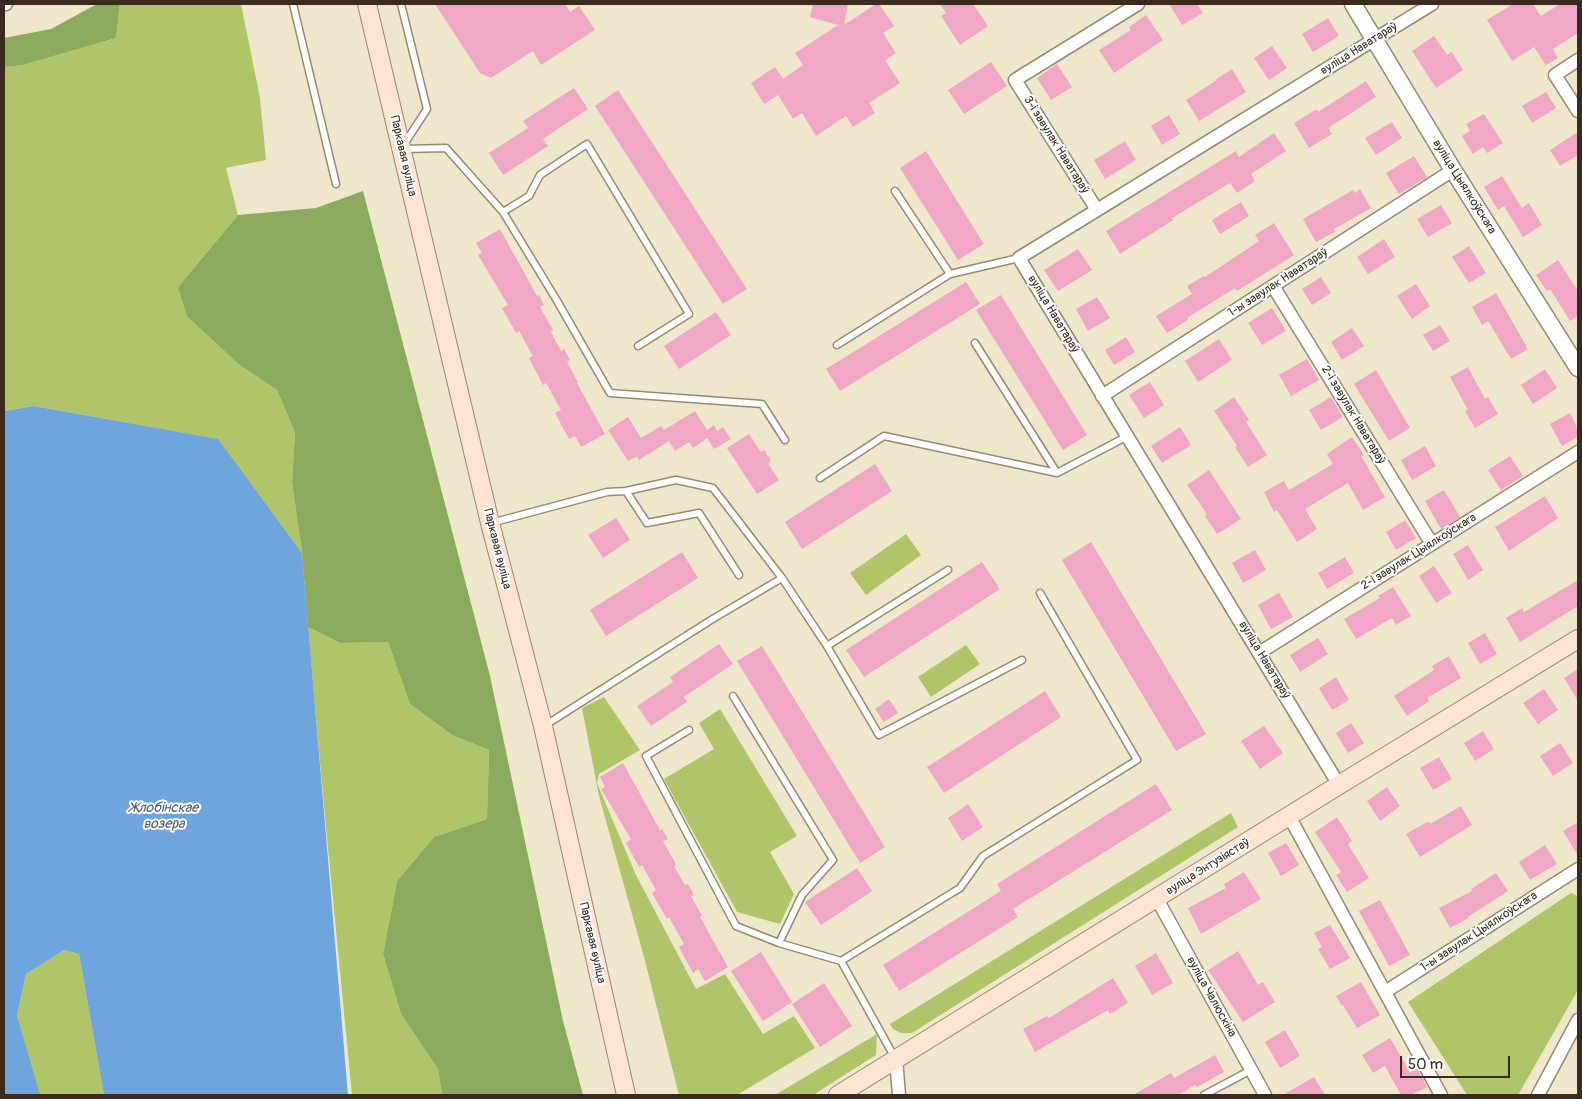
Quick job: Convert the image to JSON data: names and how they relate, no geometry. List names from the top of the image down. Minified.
{"streets":{"main road":["Паркавая вуліца","вуліца Энтузіястаў"],"street":["вуліца Наватараў","3-і завулак Наватараў","вуліца Цыялкоўскага","1-ы завулак Наватараў","2-і завулак Наватараў","2-і завулак Цыялкоўскага","1-ы завулак Цыялкоўскага","вуліца Чалюскіна"]},"crossings":[["вуліца Наватараў","3-і завулак Наватараў"],["вуліца Наватараў","вуліца Цыялкоўскага"],["вуліца Наватараў","1-ы завулак Наватараў"],["вуліца Наватараў","2-і завулак Цыялкоўскага"],["вуліца Наватараў","вуліца Энтузіястаў"],["вуліца Цыялкоўскага","1-ы завулак Наватараў"],["1-ы завулак Наватараў","2-і завулак Наватараў"],["2-і завулак Наватараў","2-і завулак Цыялкоўскага"],["вуліца Энтузіястаў","вуліца Чалюскіна"]],"water":["Жлобінскае возера"],"scale_bar":"50 m"}
